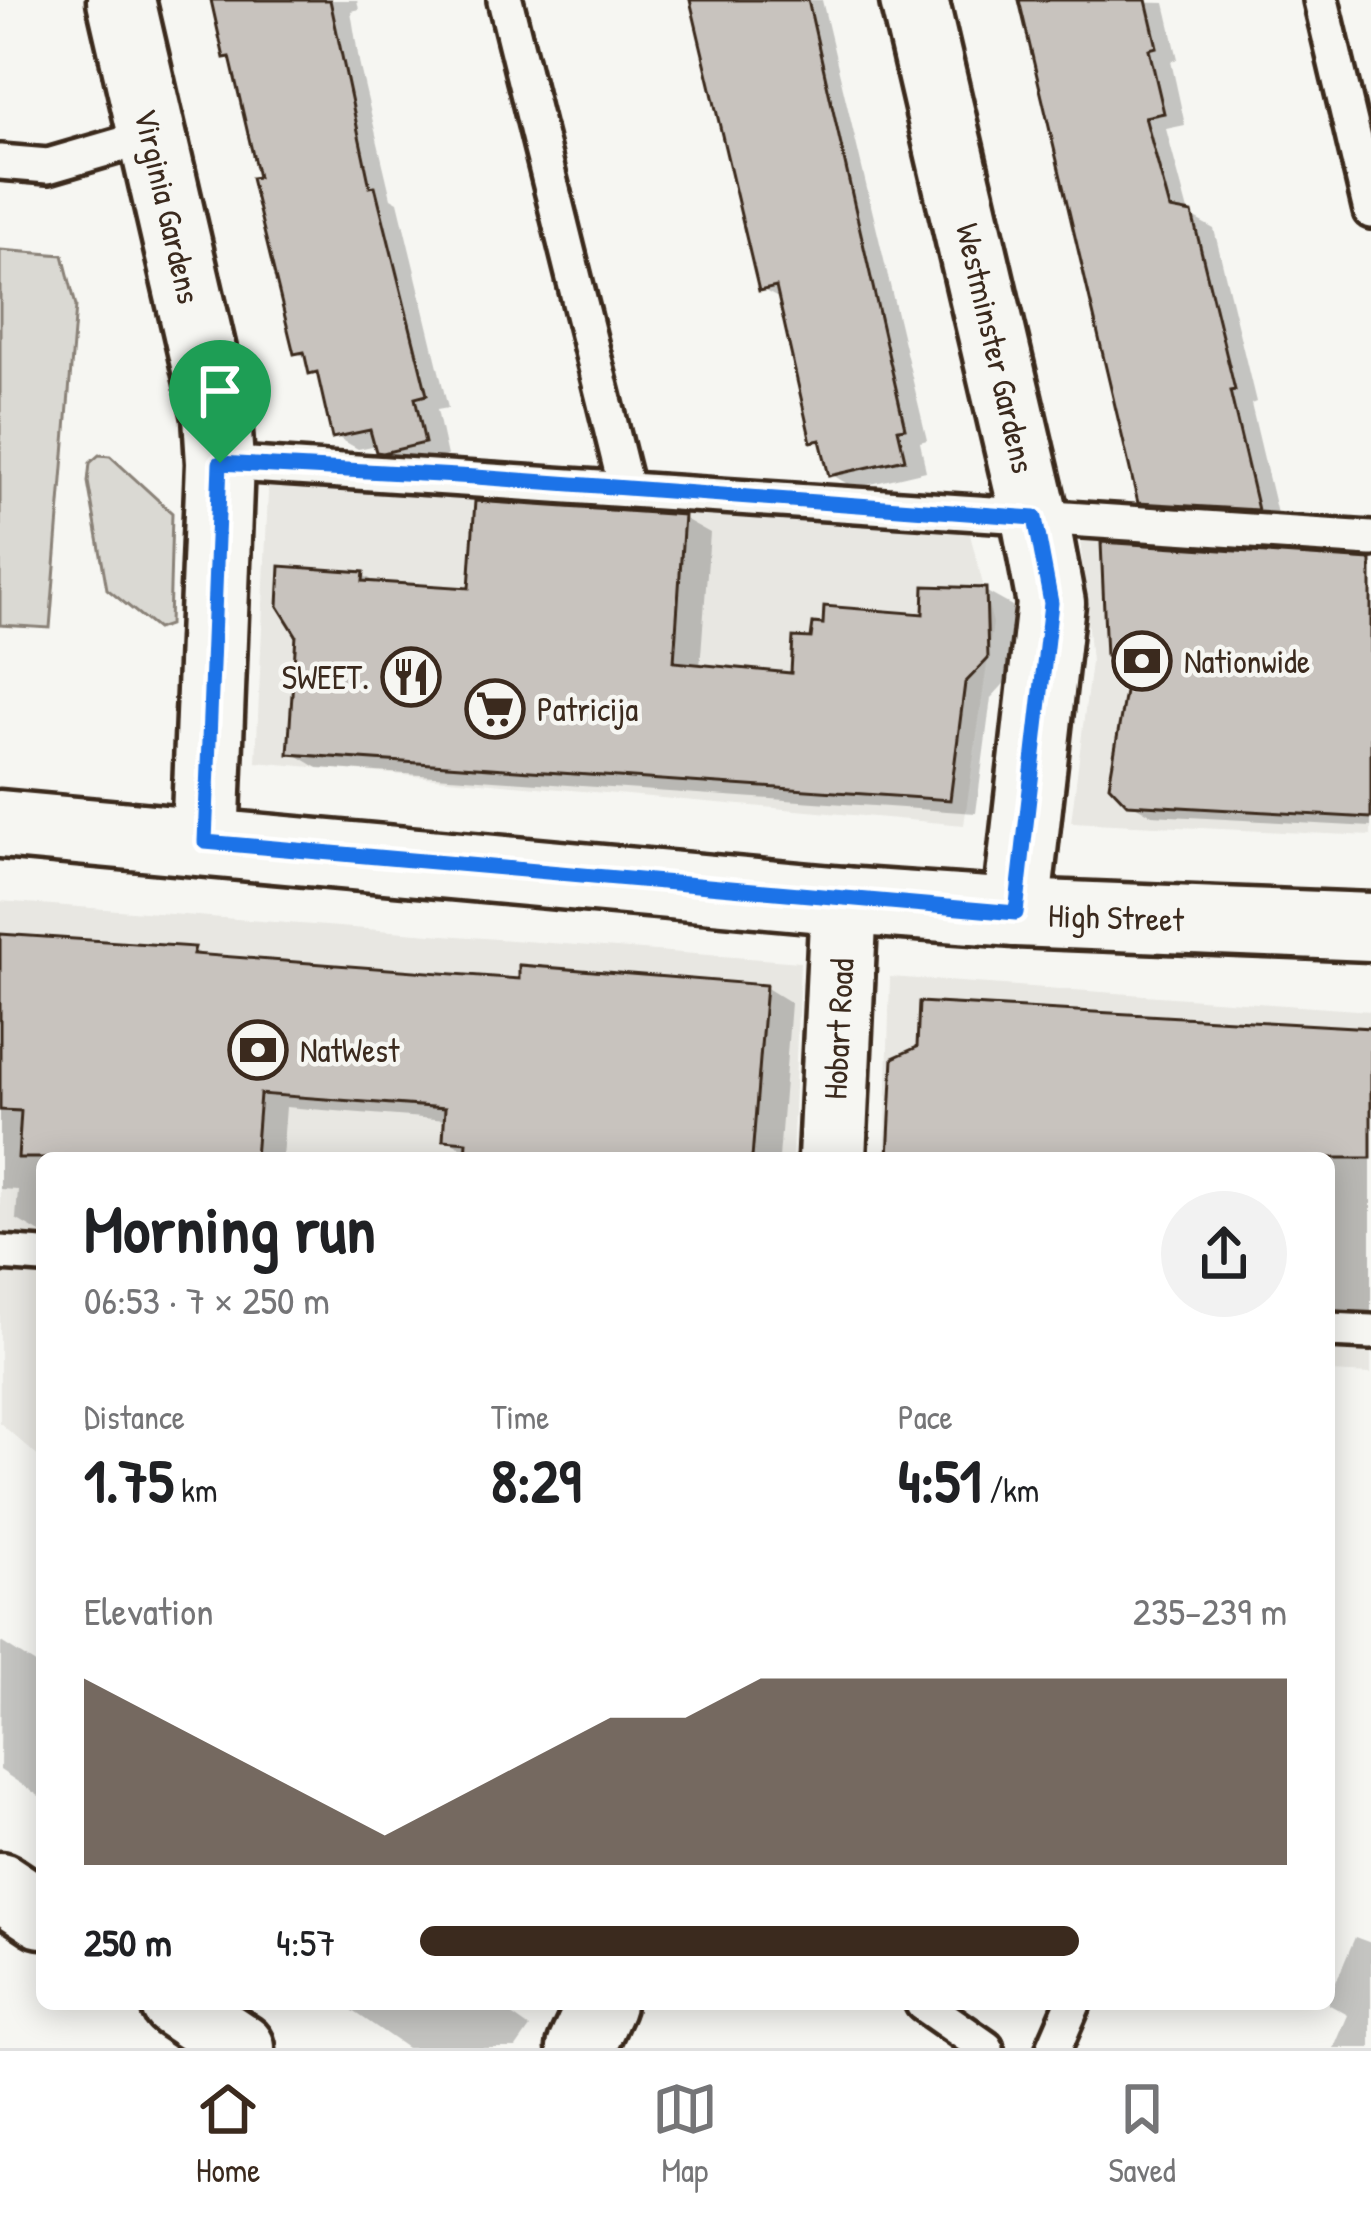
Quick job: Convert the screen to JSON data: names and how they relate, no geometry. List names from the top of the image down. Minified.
{"streets":{"street":["Virginia Gardens","Westminster Gardens","High Street","Hobart Road"]},"crossings":[["Virginia Gardens","High Street"],["Westminster Gardens","High Street"],["High Street","Hobart Road"]],"places":{"bank":["Nationwide","NatWest"],"restaurant":["SWEET."],"supermarket":["Patricija"]},"page":{"heading":["Morning run","06:53 · 7 × 250 m"],"stats":[["Distance","1.75 km"],["Time","8:29"],["Pace","4:51 /km"]],"chart":["Elevation","235–239 m"],"list":[{"name":"250 m","note":"4:57"}],"tabs":["Home","Map","Saved"]}}
